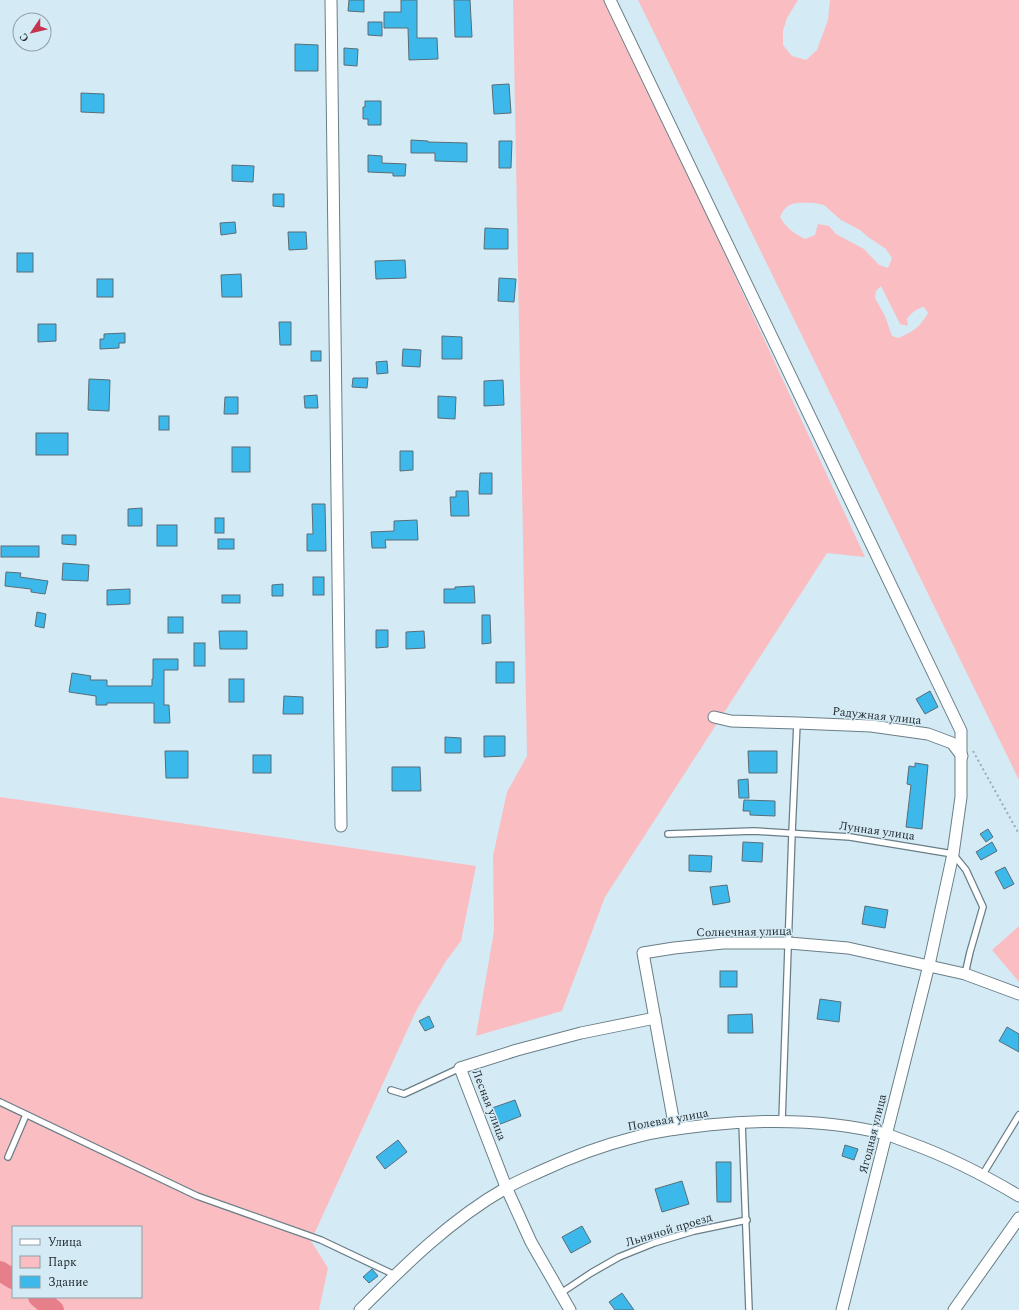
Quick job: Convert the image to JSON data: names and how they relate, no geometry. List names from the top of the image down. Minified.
{"streets":{"street":["Радужная улица","Солнечная улица","Лесная улица","Полевая улица","Ягодная улица"],"lane":["Лунная улица","Льняной проезд"]},"crossings":[["Солнечная улица","Лесная улица"],["Солнечная улица","Полевая улица"],["Солнечная улица","Ягодная улица"],["Лесная улица","Полевая улица"],["Лесная улица","Льняной проезд"],["Полевая улица","Ягодная улица"]],"legend":["Улица","Парк","Здание"],"north":"bottom left"}
